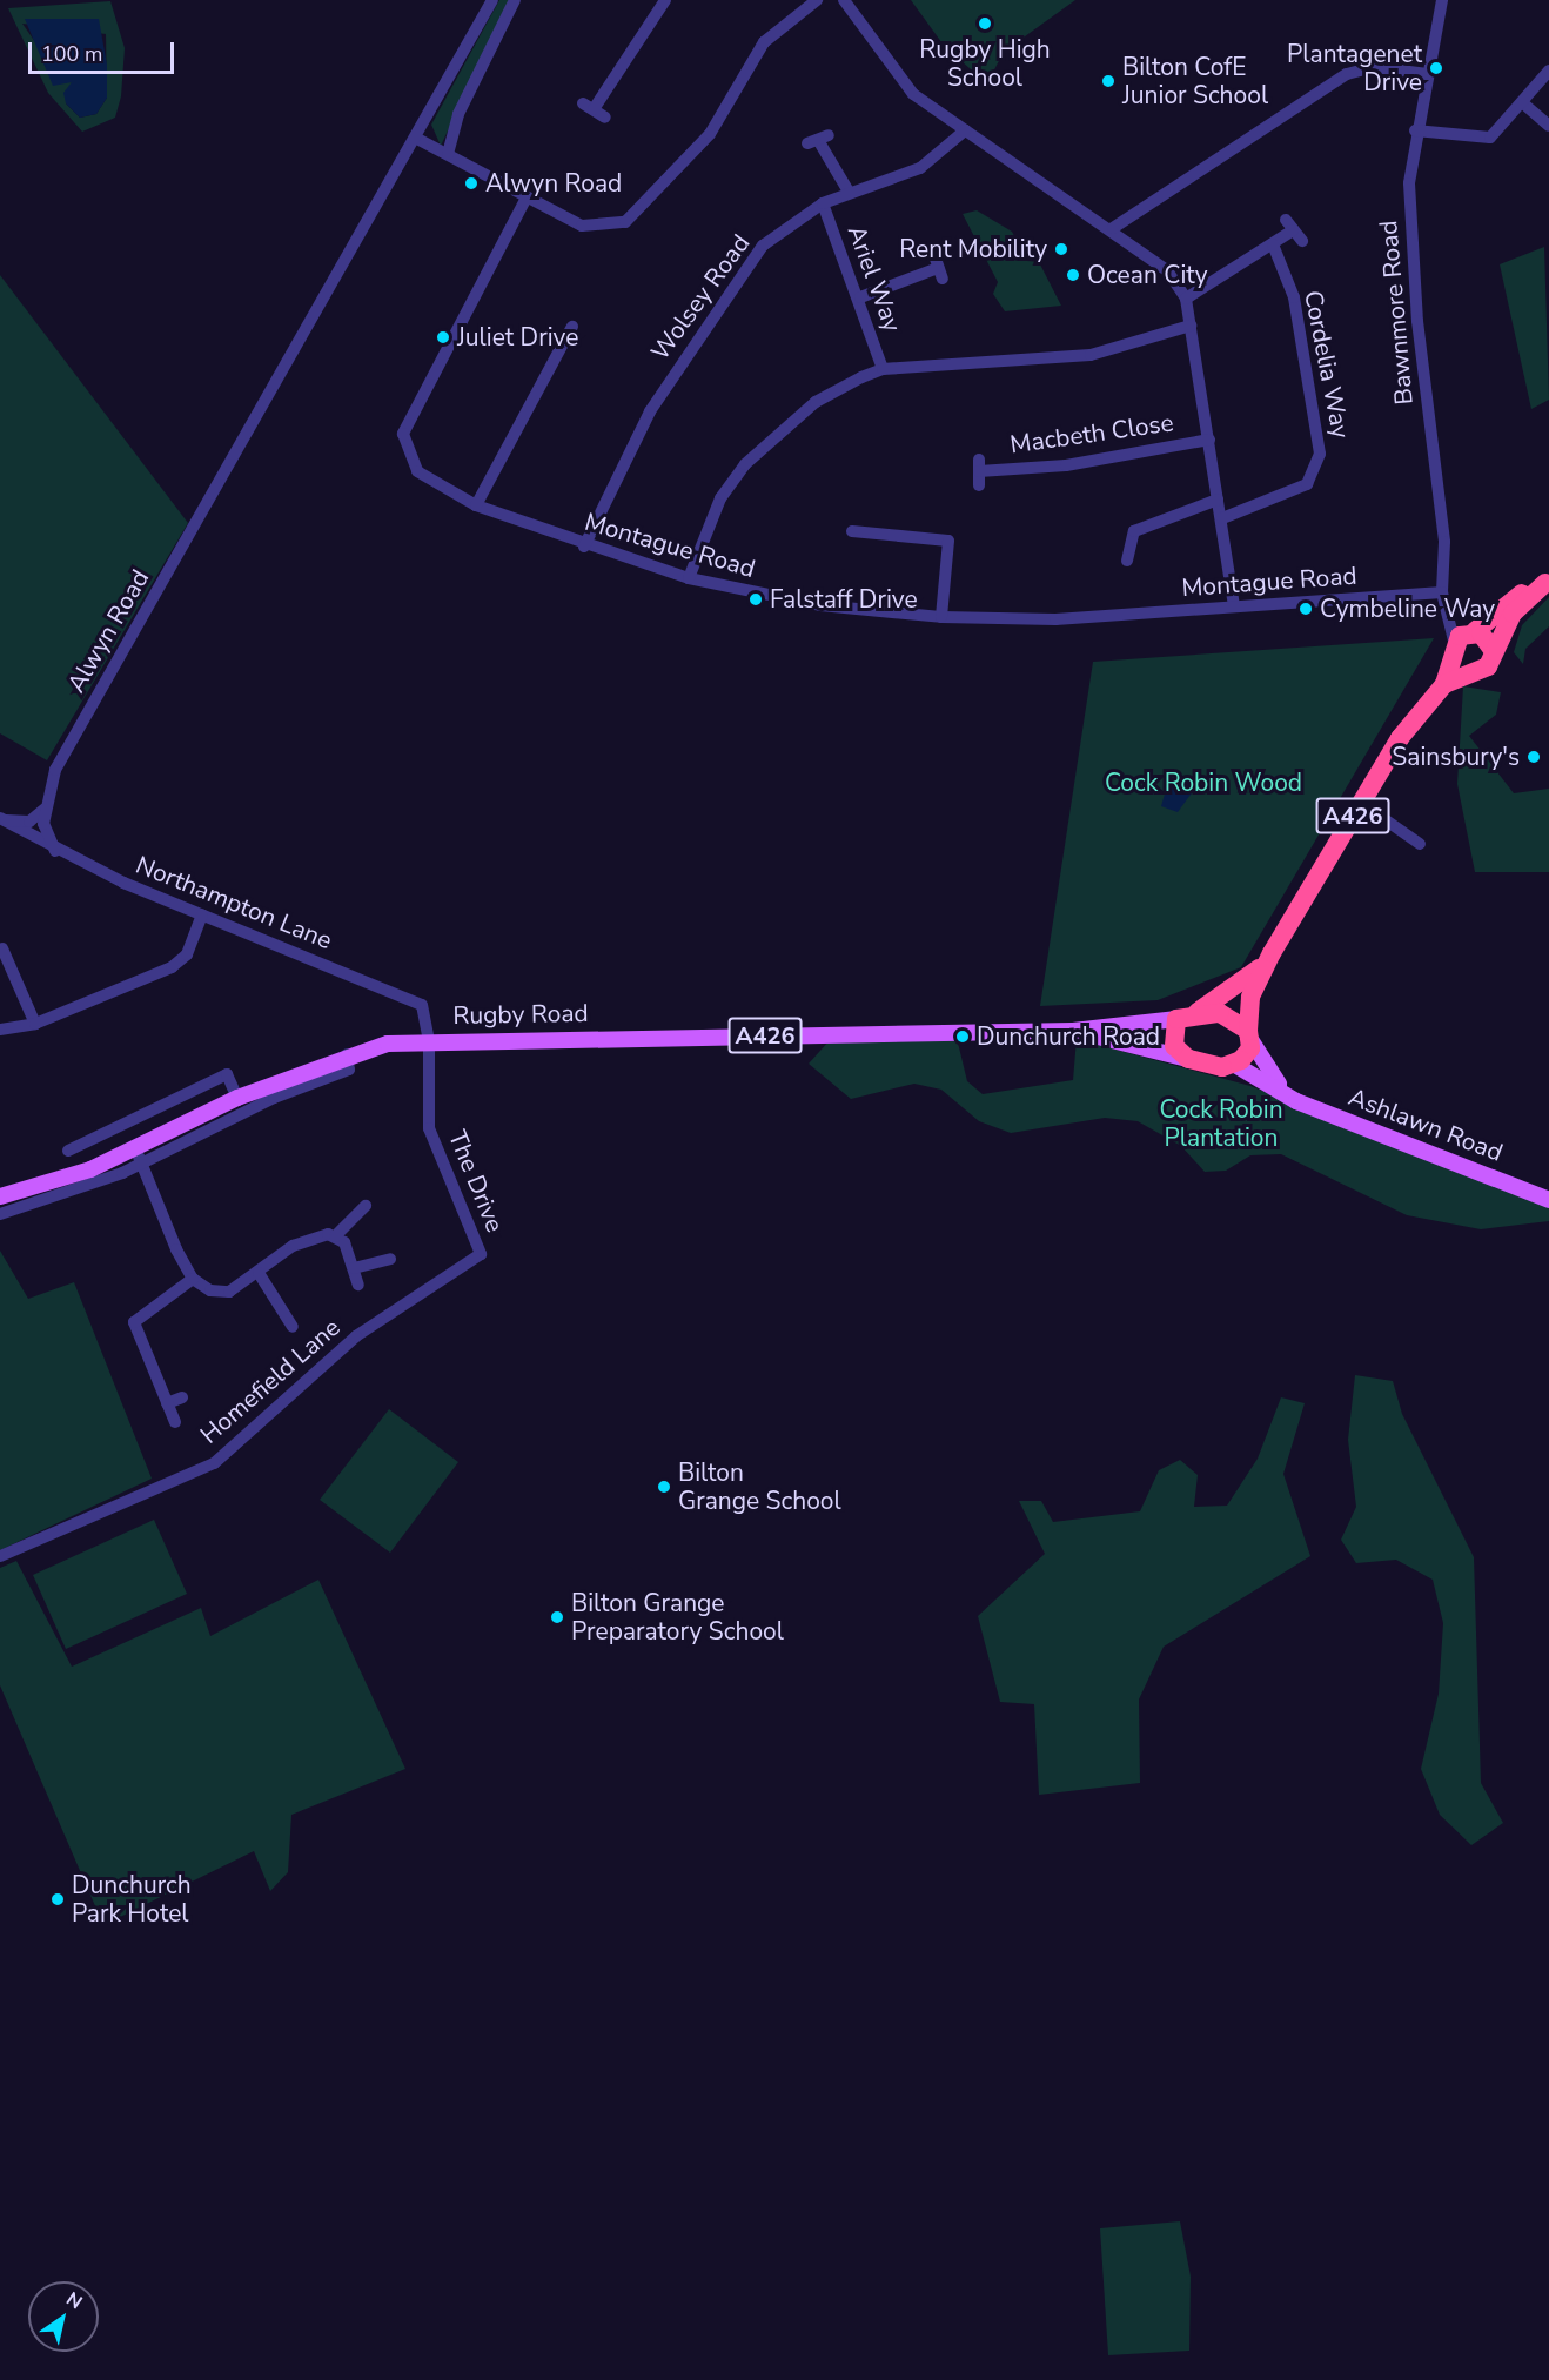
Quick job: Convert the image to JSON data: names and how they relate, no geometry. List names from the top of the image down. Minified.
{"streets":{"highway":["A426"],"main road":["Rugby Road","Ashlawn Road"],"street":["Ariel Way","Wolsey Road","Bawnmore Road","Cordelia Way","Macbeth Close","Montague Road","Alwyn Road","Northampton Lane","The Drive","Homefield Lane"]},"crossings":[["Ariel Way","Wolsey Road"],["Wolsey Road","Montague Road"],["Bawnmore Road","Montague Road"],["Bawnmore Road","A426"],["A426","Rugby Road"],["Northampton Lane","Rugby Road"],["Northampton Lane","The Drive"],["Rugby Road","The Drive"],["The Drive","Homefield Lane"]],"parks":["Cock Robin Wood","Cock Robin Plantation"],"places":["Rugby High School","Plantagenet Drive","Bilton CofE Junior School","Alwyn Road","Rent Mobility","Ocean City","Juliet Drive","Falstaff Drive","Cymbeline Way","Sainsbury's","Dunchurch Road","Bilton Grange School","Bilton Grange Preparatory School","Dunchurch Park Hotel"],"scale_bar":"100 m","north":"top right"}
